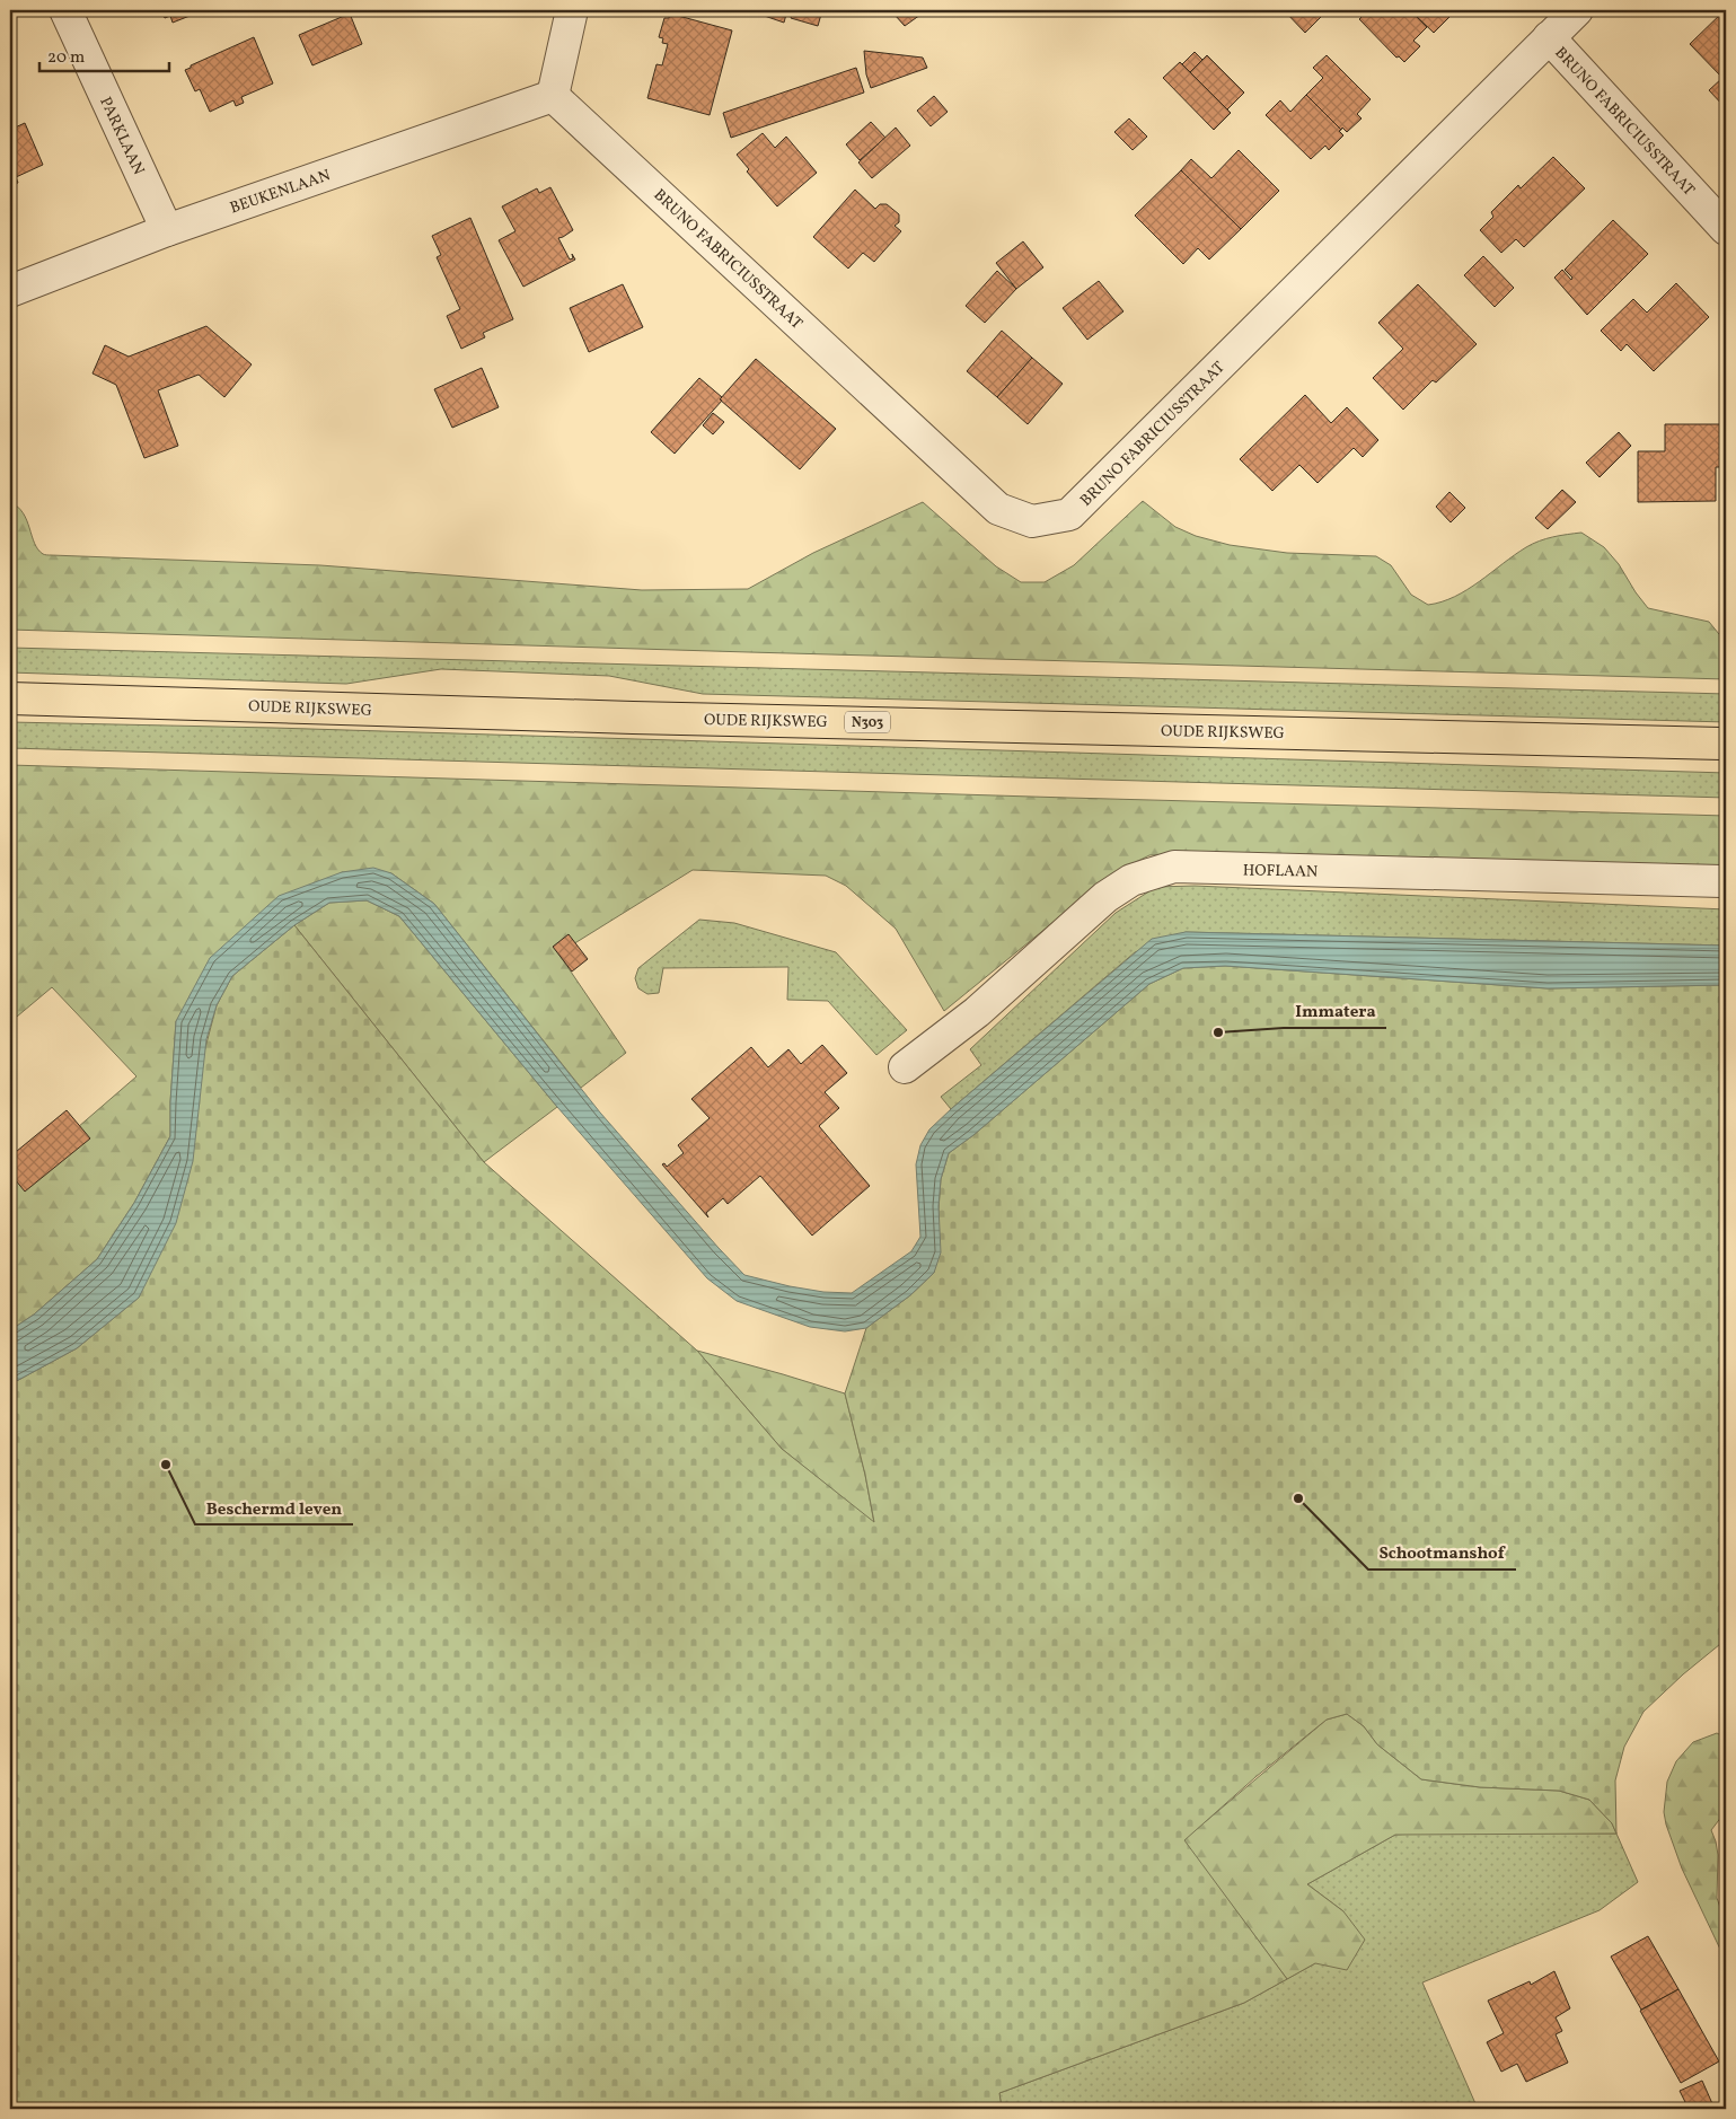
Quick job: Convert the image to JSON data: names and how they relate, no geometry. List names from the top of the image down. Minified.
{"streets":{"main road":["OUDE RIJKSWEG","N303"],"street":["BRUNO FABRICIUSSTRAAT","PARKLAAN","BEUKENLAAN","HOFLAAN"]},"crossings":[["BRUNO FABRICIUSSTRAAT","BEUKENLAAN"],["PARKLAAN","BEUKENLAAN"]],"places":["Immatera","Beschermd leven","Schootmanshof"],"scale_bar":"20 m"}
